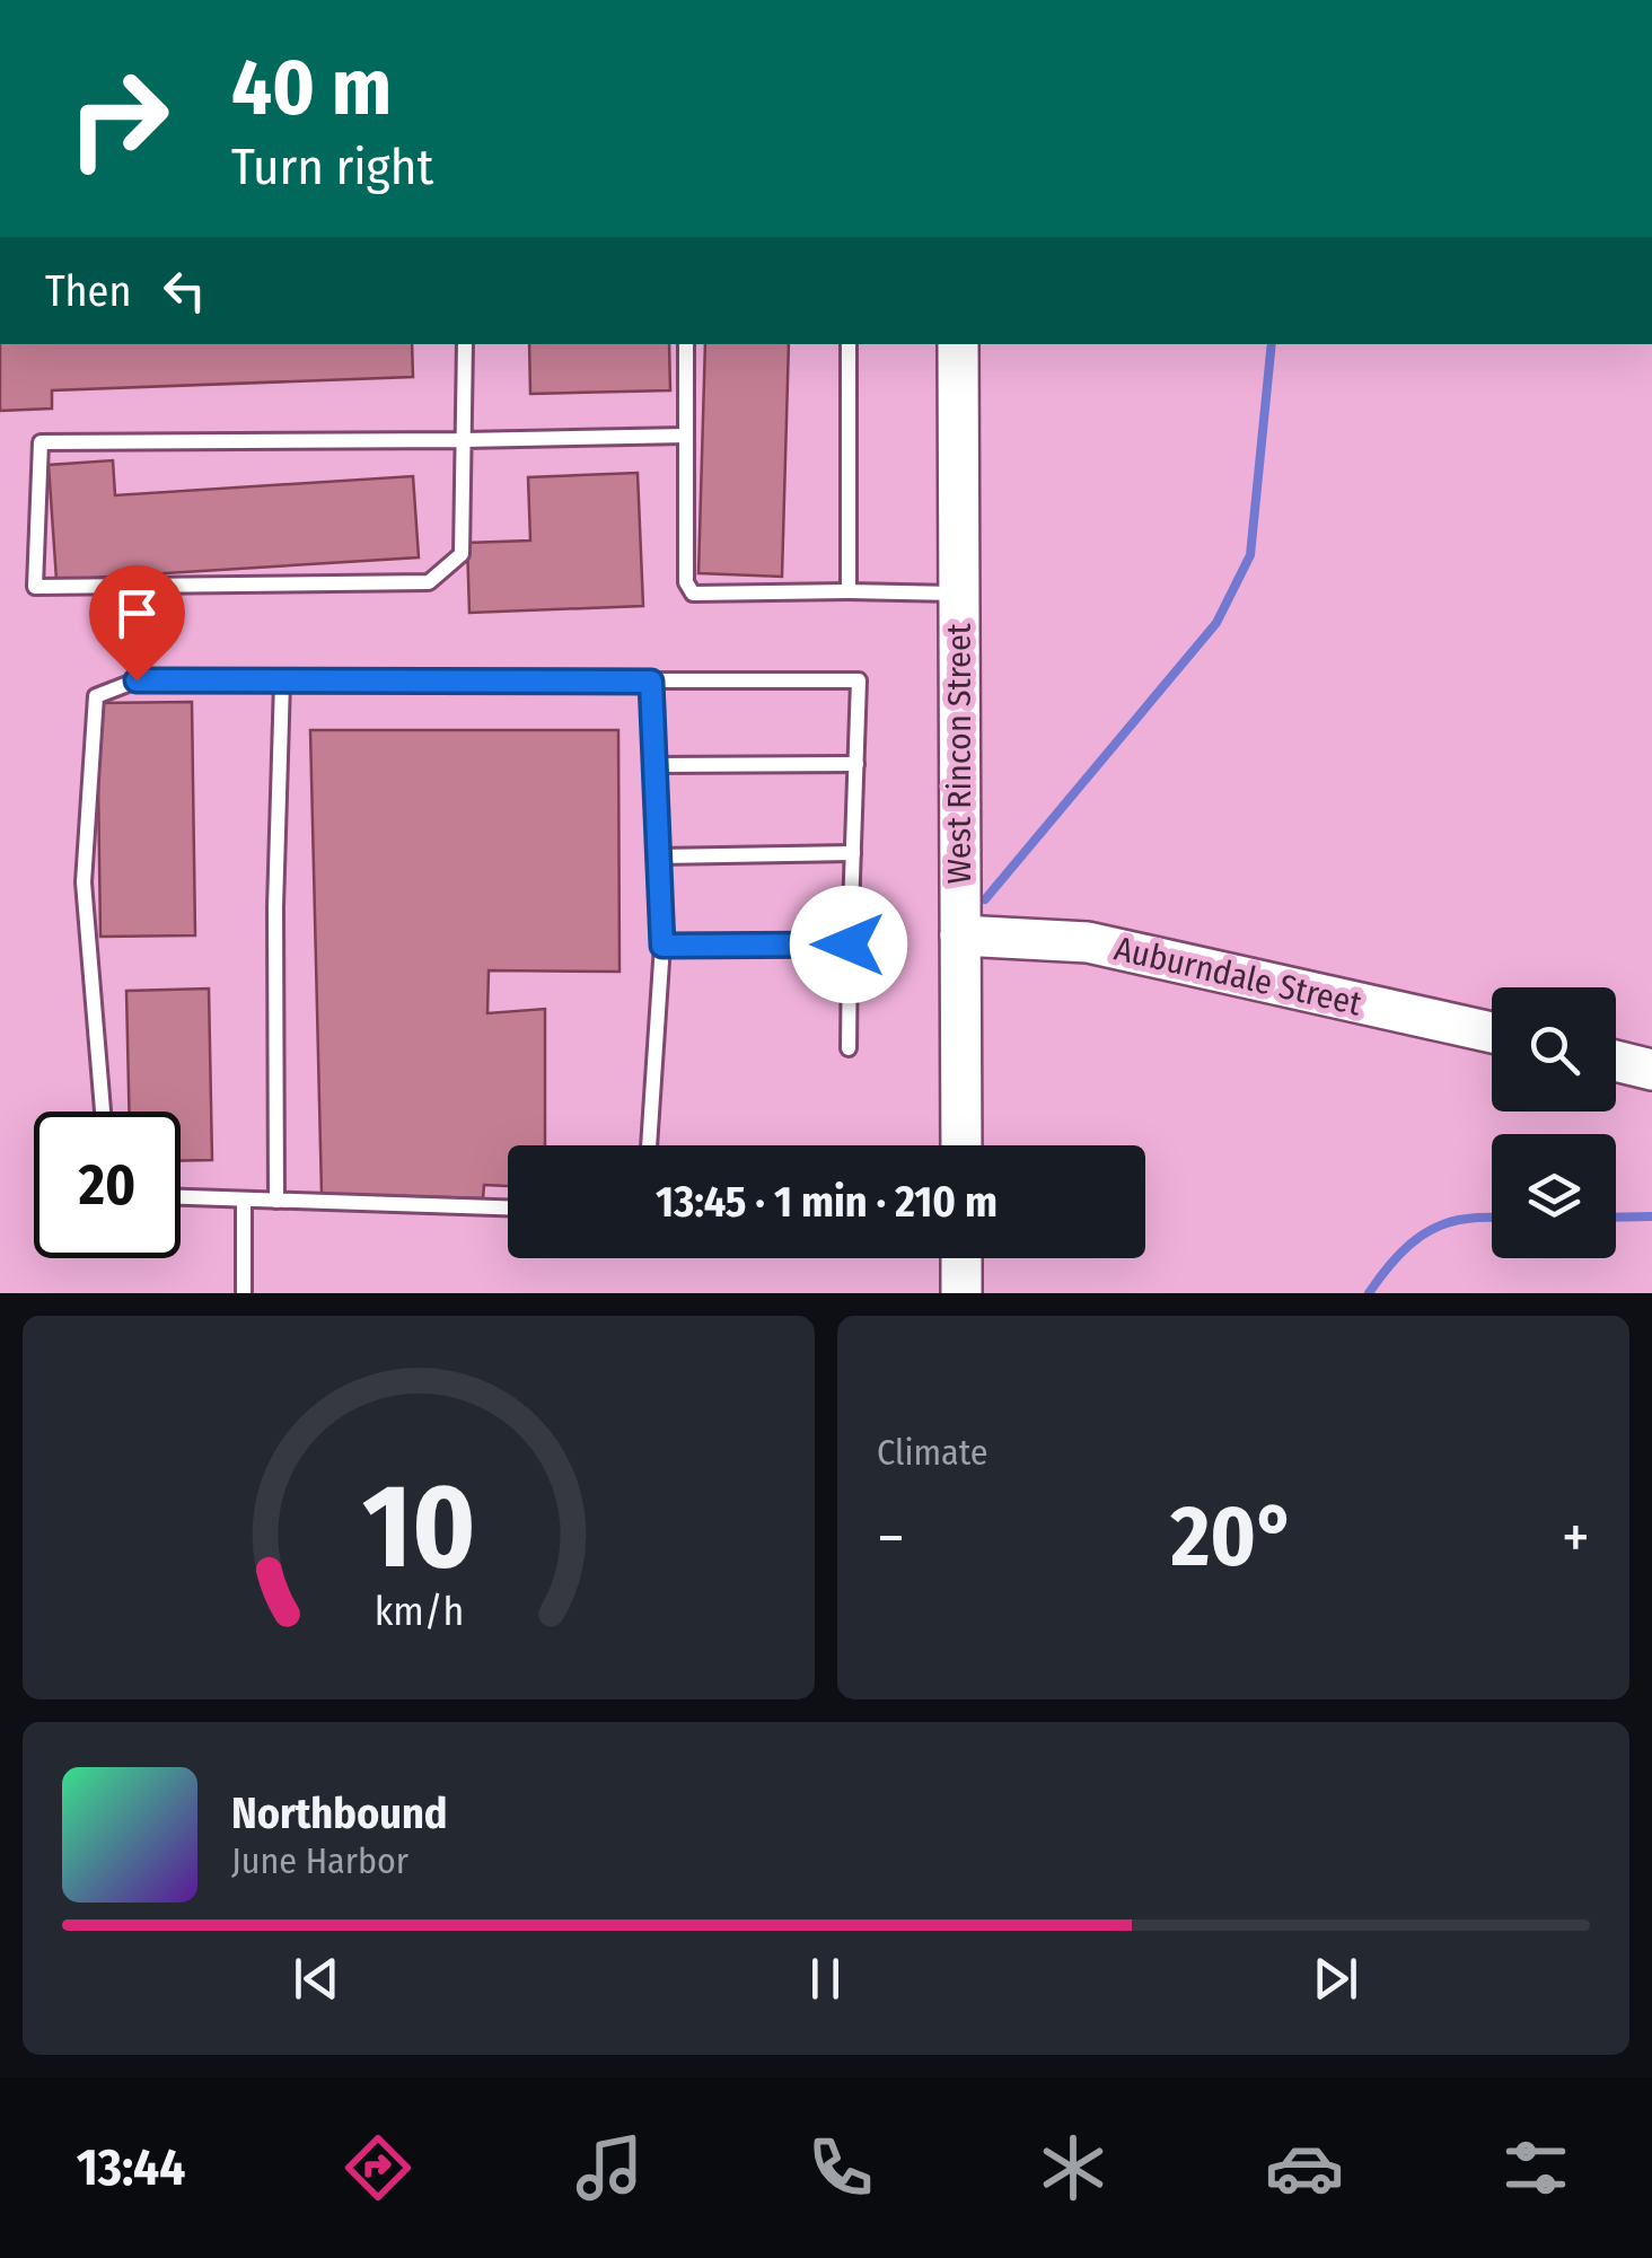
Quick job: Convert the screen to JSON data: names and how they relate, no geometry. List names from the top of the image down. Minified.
{"streets":{"main road":["West Rincon Street","Auburndale Street"]},"crossings":[["West Rincon Street","Auburndale Street"]],"page":{"turn":["40 m","Turn right"],"then":"Then","limit":"20","trip":"13:45 · 1 min · 210 m","tile":"Climate","heat":["−","20°","+"],"song":["Northbound","June Harbor"],"tabs":"13:44","gauge":["10","km/h"]}}
